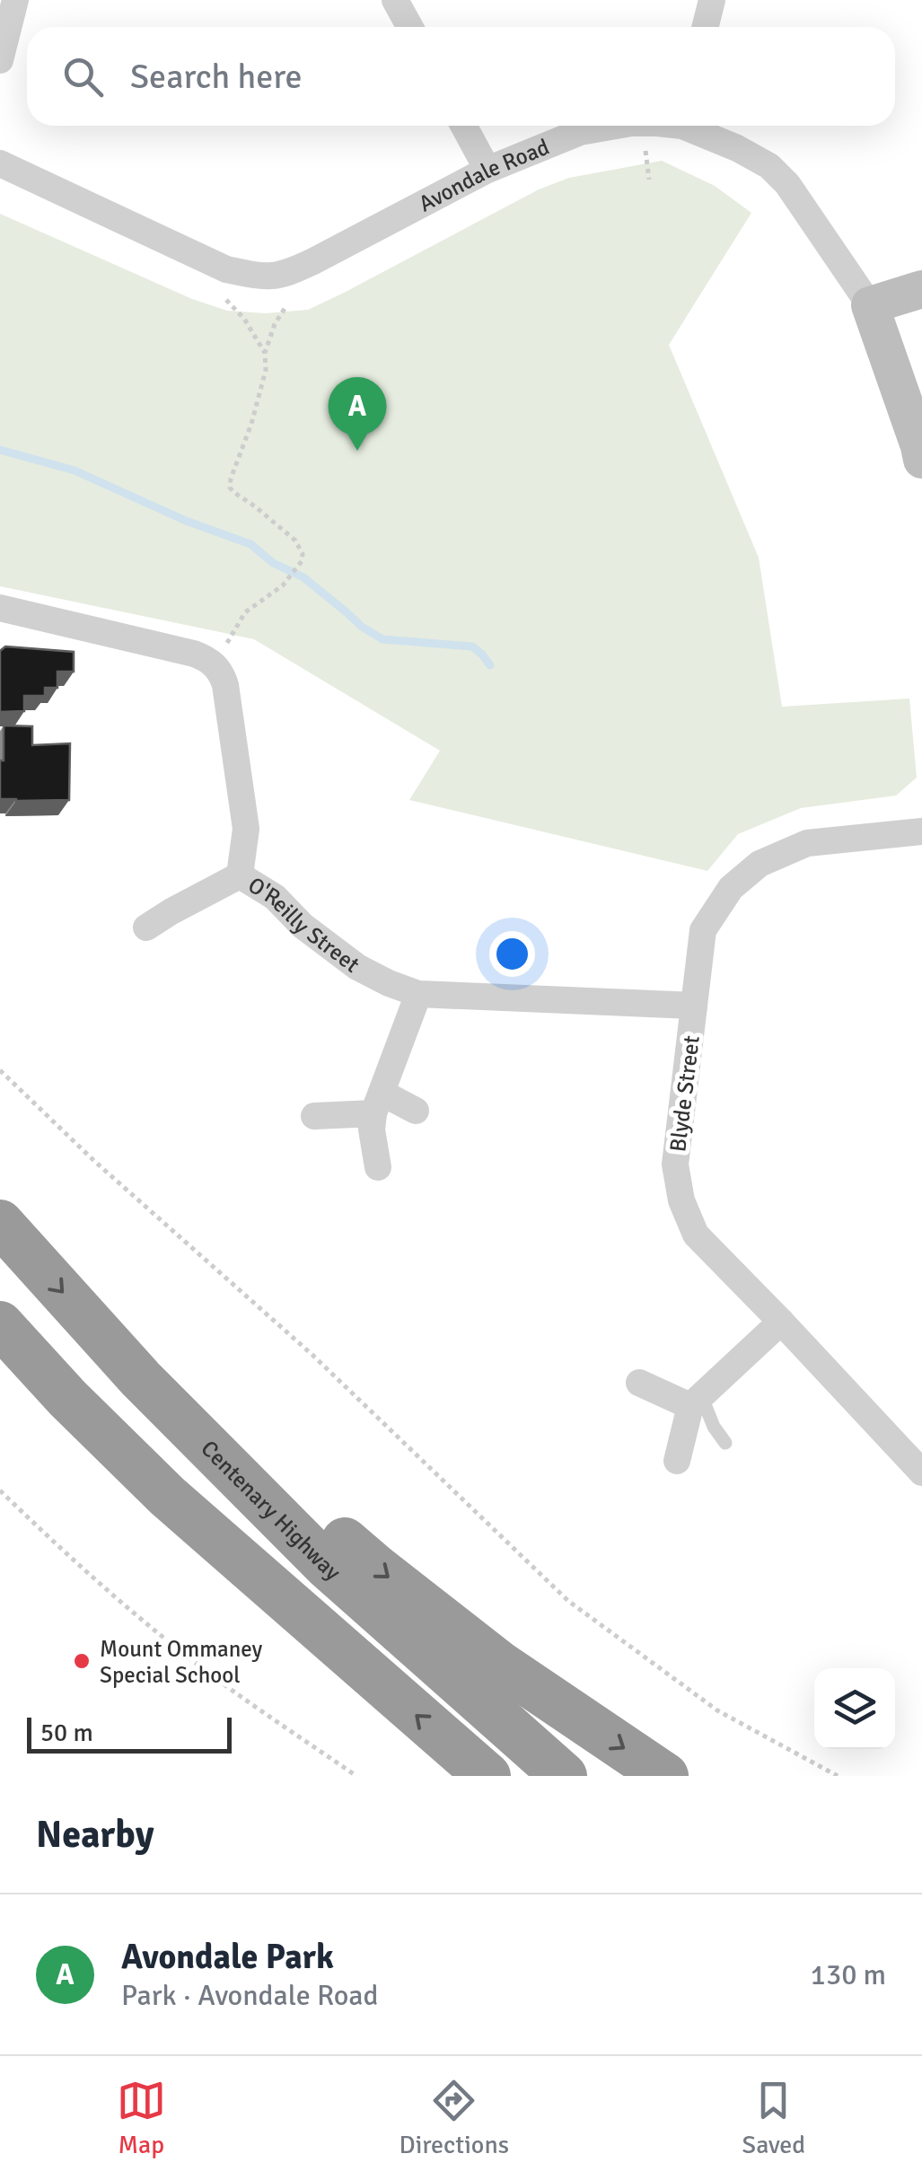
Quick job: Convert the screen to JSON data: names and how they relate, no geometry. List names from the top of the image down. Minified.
{"streets":{"highway":["Centenary Highway"],"street":["Avondale Road","O'Reilly Street","Blyde Street"]},"crossings":[["O'Reilly Street","Blyde Street"]],"places":["Mount Ommaney Special School"],"scale_bar":"50 m","page":{"search":"Search here","pins":"A","scale":"50 m","heading":"Nearby","list":[{"mark":"A","name":"Avondale Park","note":"Park · Avondale Road","value":"130 m"}],"nav":["Map","Directions","Saved"]}}
